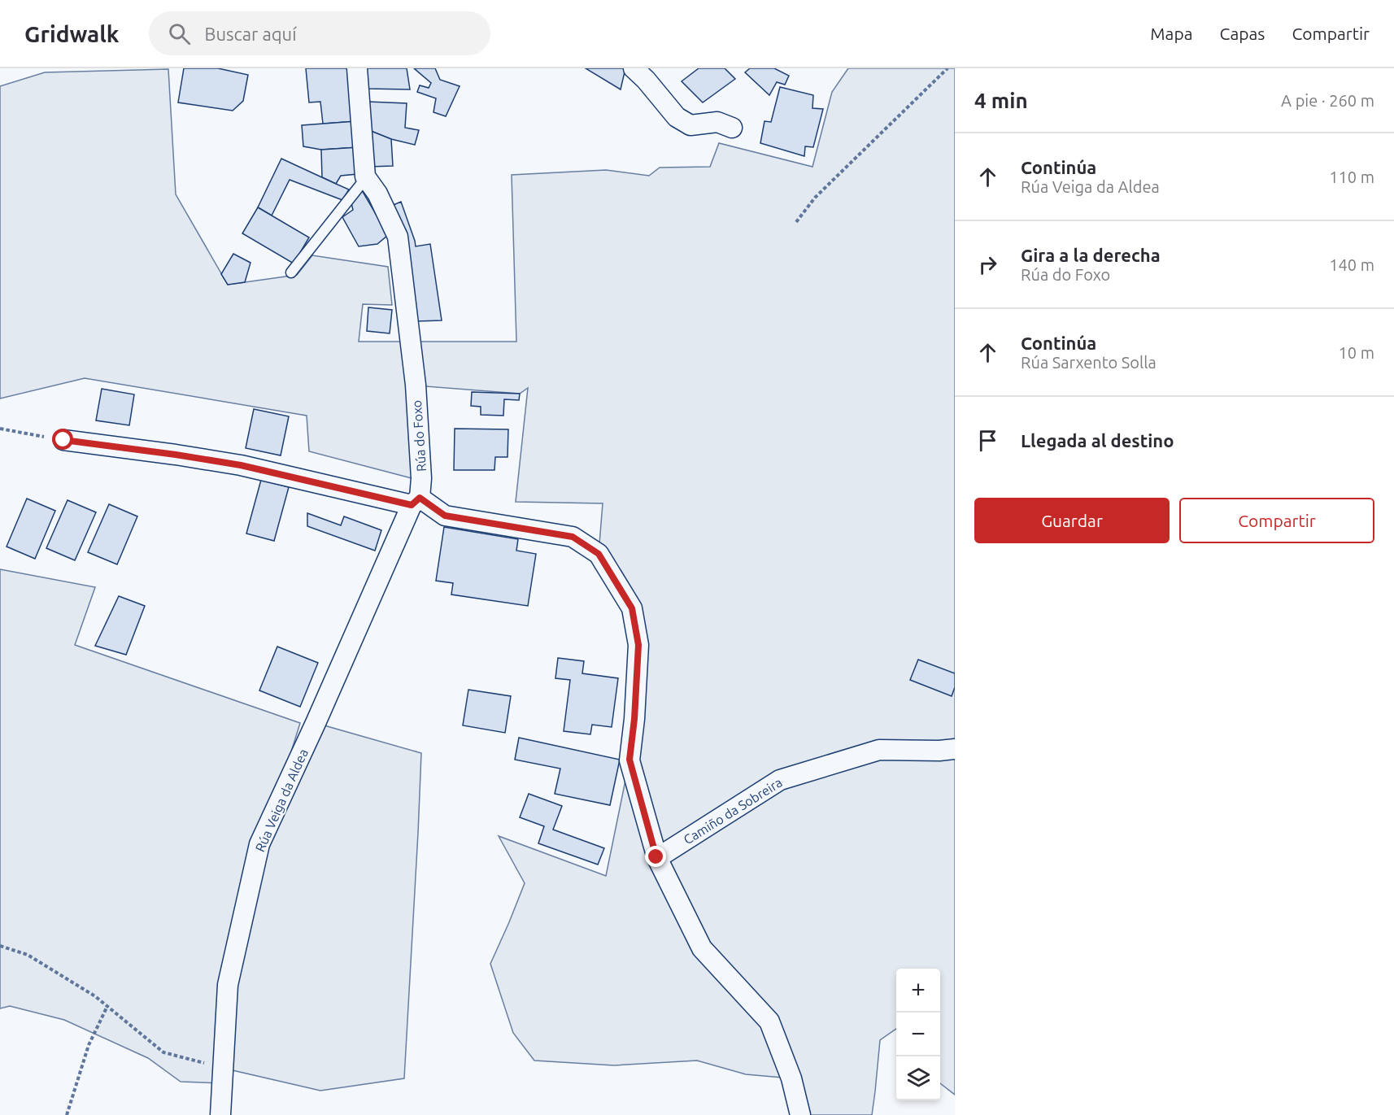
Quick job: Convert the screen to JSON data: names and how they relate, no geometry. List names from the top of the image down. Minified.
{"streets":{"street":["Rúa do Foxo","Rúa Veiga da Aldea","Camiño da Sobreira"]},"crossings":[["Rúa do Foxo","Rúa Veiga da Aldea"]],"page":{"header":"Gridwalk","search":"Buscar aquí","nav":["Mapa","Capas","Compartir"],"heading":["4 min","A pie · 260 m"],"list":[["Continúa","Rúa Veiga da Aldea","110 m"],["Gira a la derecha","Rúa do Foxo","140 m"],["Continúa","Rúa Sarxento Solla","10 m"],"Llegada al destino"],"buttons":["Guardar","Compartir"],"map_buttons":["+","−"]}}
